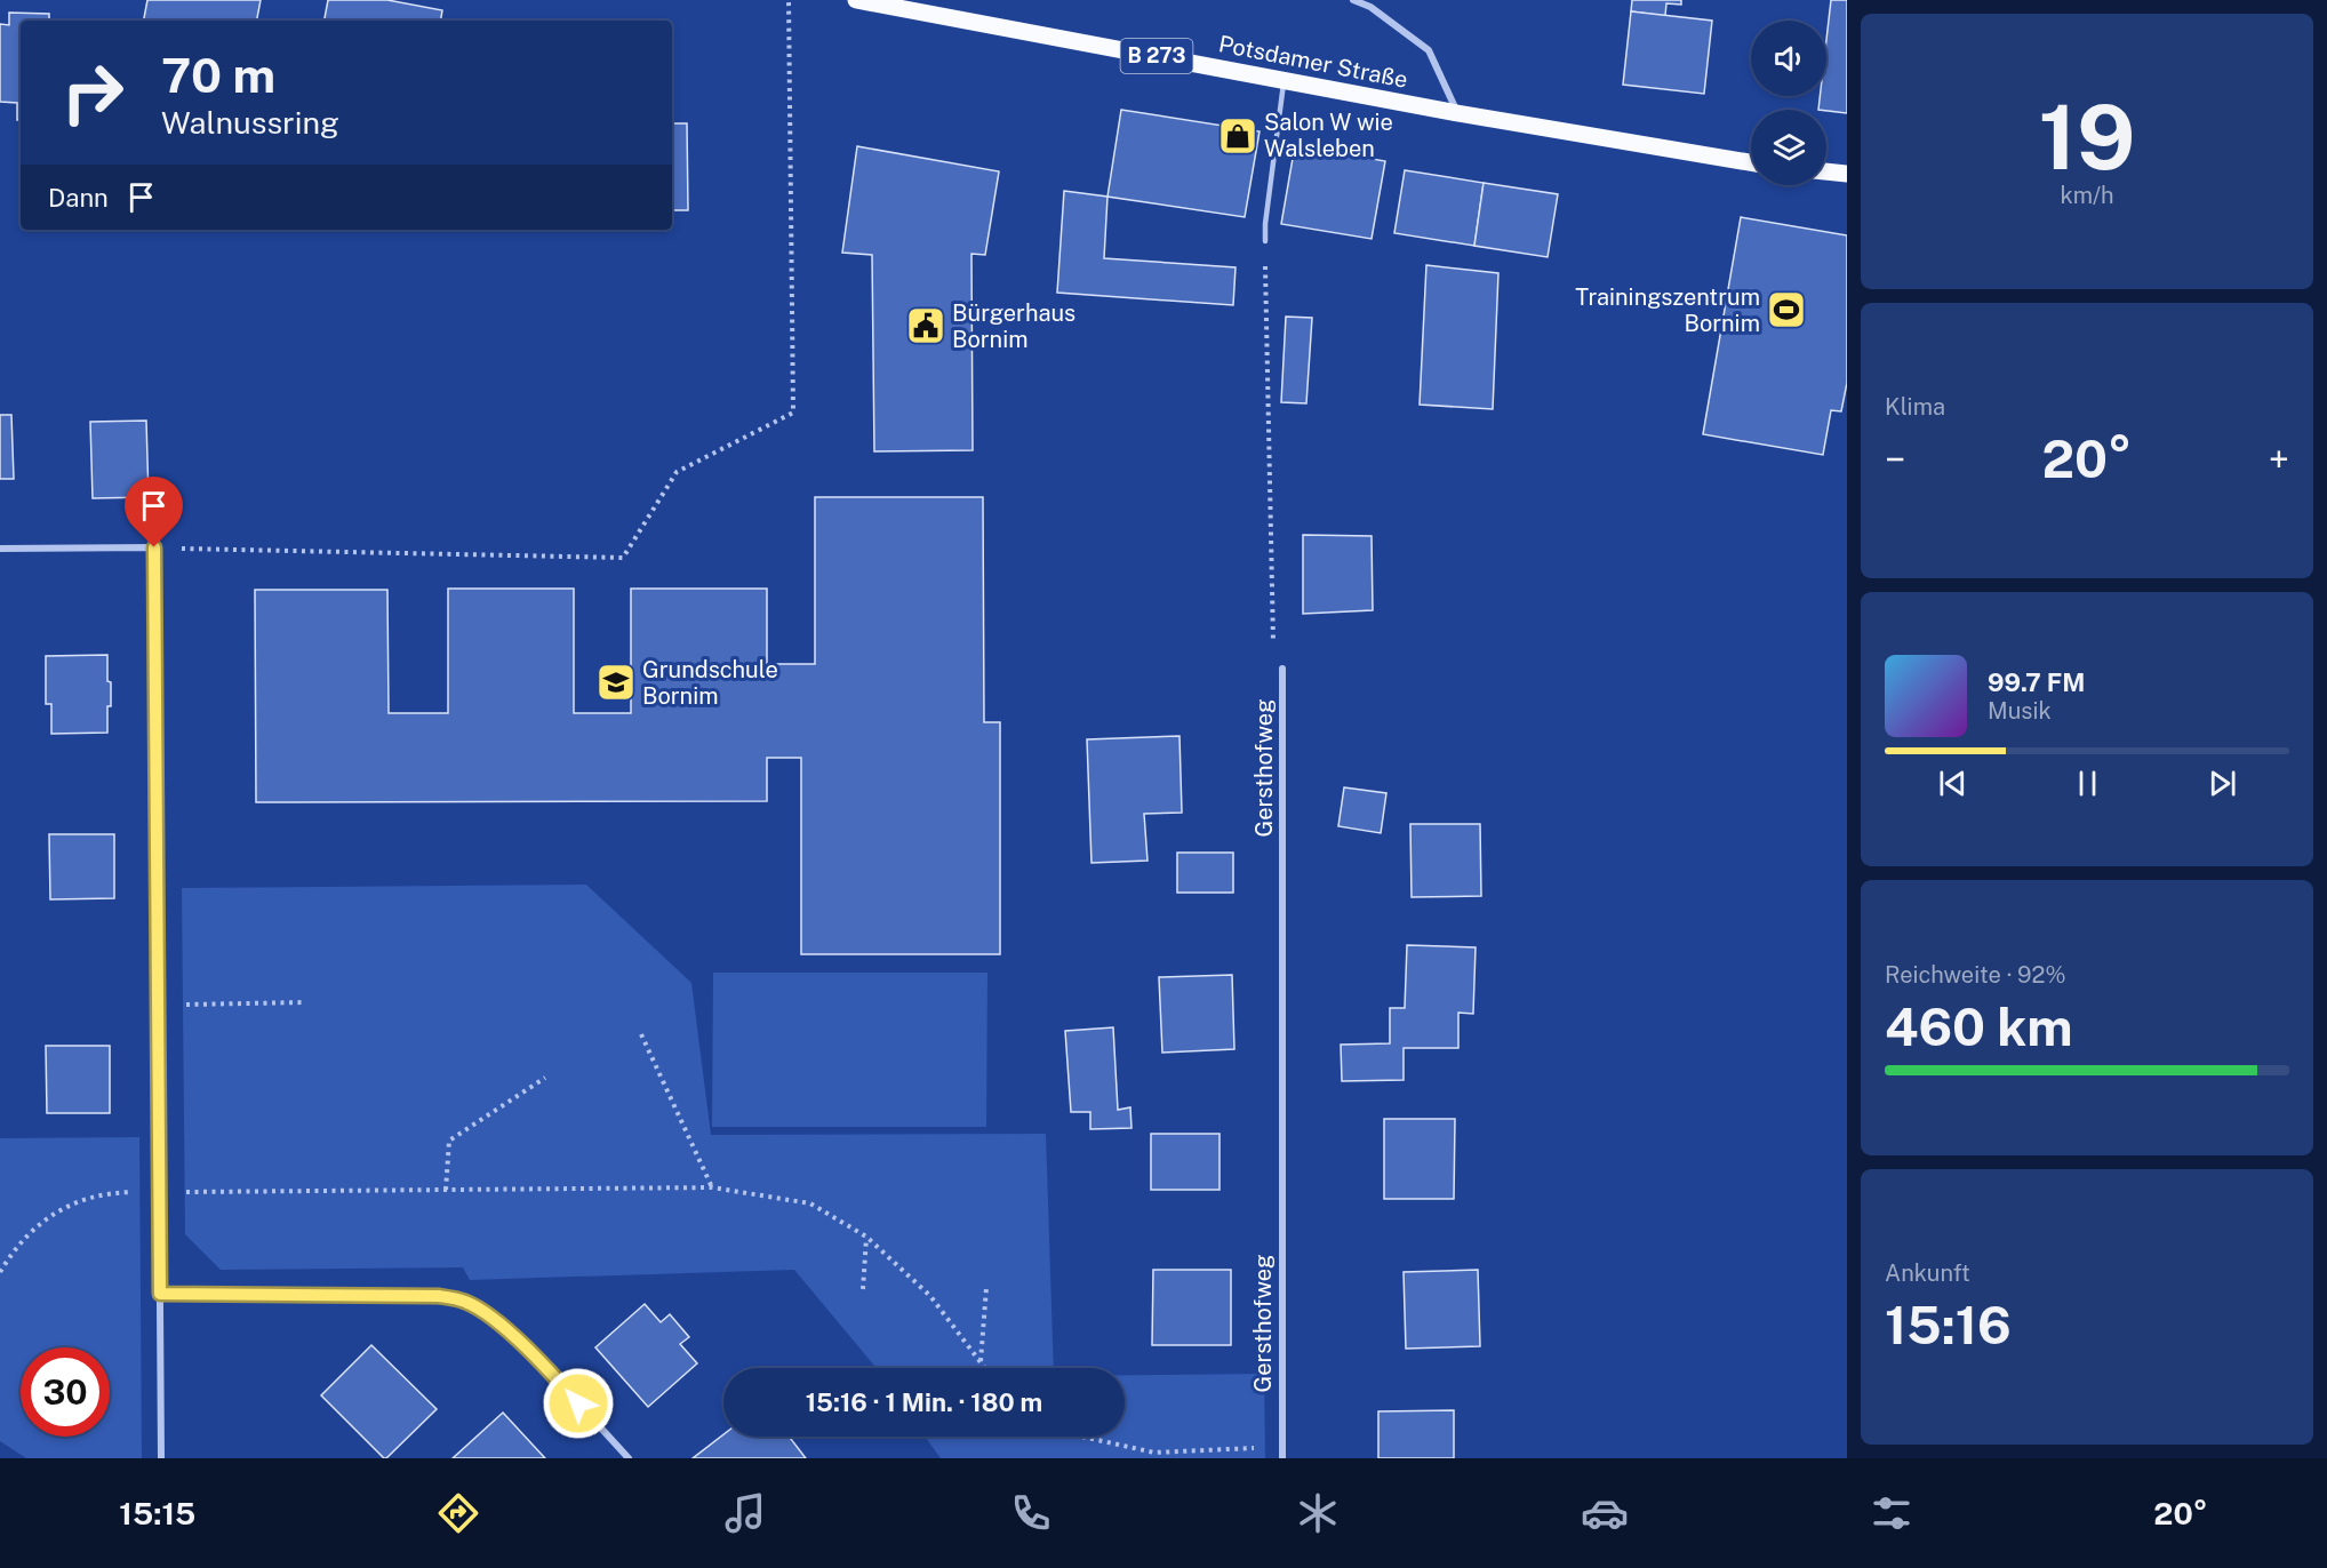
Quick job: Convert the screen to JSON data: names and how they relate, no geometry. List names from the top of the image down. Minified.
{"streets":{"main road":["B 273","Potsdamer Straße"],"street":["Gersthofweg"]},"places":{"shop":["Salon W wie Walsleben"],"sports":["Trainingszentrum Bornim"],"public building":["Bürgerhaus Bornim"],"school or university":["Grundschule Bornim"]},"page":{"tile":[["19","km/h"],"Klima",["Reichweite · 92%","460 km"],["Ankunft","15:16"]],"turn":["70 m","Walnussring"],"then":"Dann","heat":["−","20°","+"],"song":["99.7 FM","Musik"],"limit":"30","trip":"15:16 · 1 Min. · 180 m","tabs":["15:15","20°"]}}
